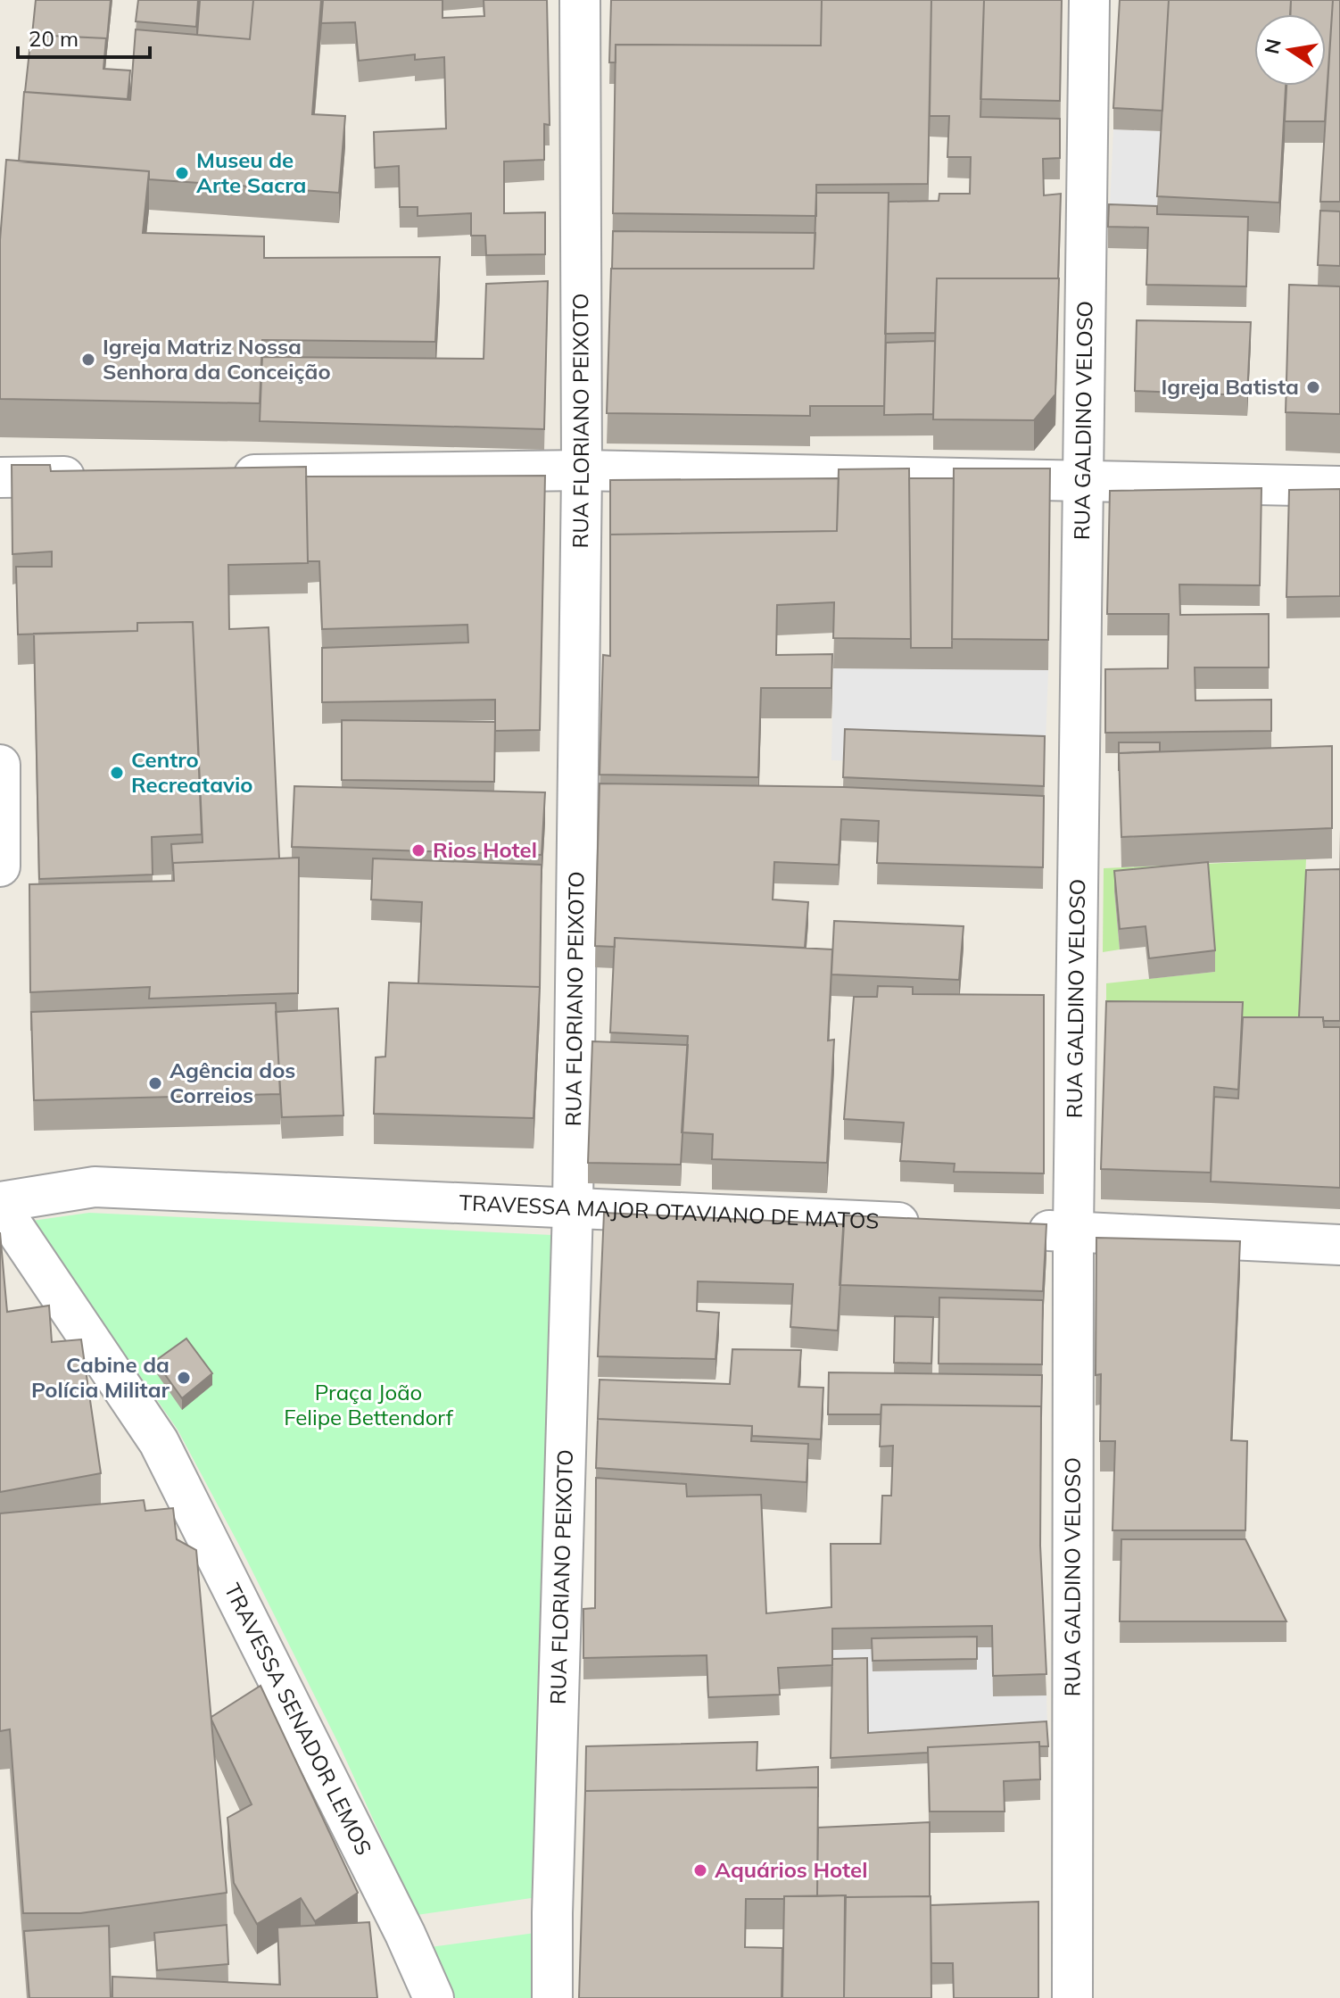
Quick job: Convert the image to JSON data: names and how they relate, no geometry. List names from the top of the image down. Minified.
{"streets":{"street":["RUA FLORIANO PEIXOTO","RUA GALDINO VELOSO","TRAVESSA MAJOR OTAVIANO DE MATOS","TRAVESSA SENADOR LEMOS"]},"crossings":[["RUA FLORIANO PEIXOTO","TRAVESSA MAJOR OTAVIANO DE MATOS"],["TRAVESSA MAJOR OTAVIANO DE MATOS","TRAVESSA SENADOR LEMOS"]],"parks":["Praça João Felipe Bettendorf"],"places":["Museu de Arte Sacra","Igreja Matriz Nossa Senhora da Conceição","Igreja Batista","Centro Recreatavio","Rios Hotel","Agência dos Correios","Cabine da Polícia Militar","Aquários Hotel"],"scale_bar":"20 m","north":"left"}
